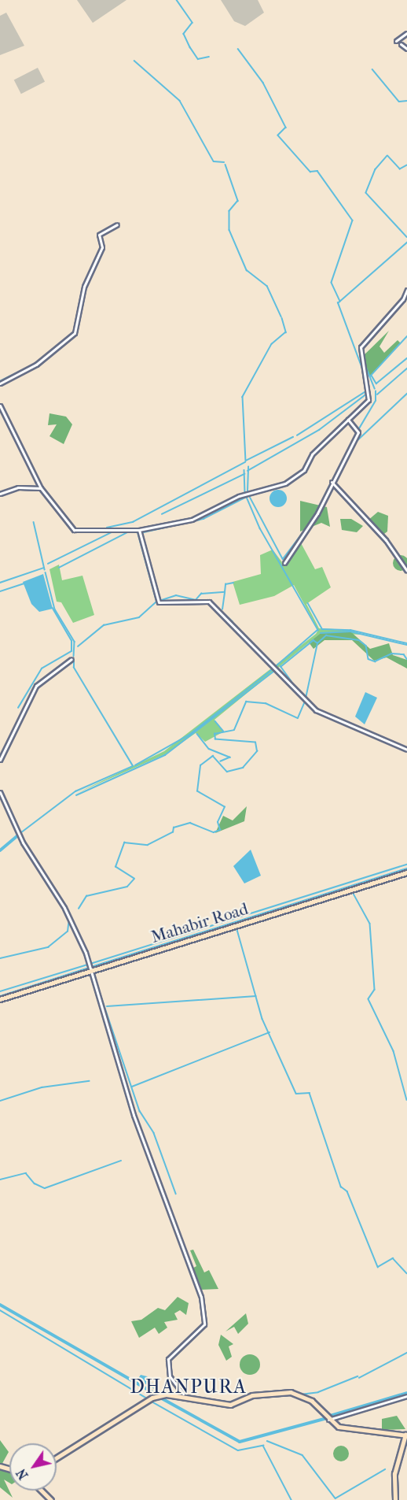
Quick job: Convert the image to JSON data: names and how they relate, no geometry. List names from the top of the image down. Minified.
{"streets":{"street":["Mahabir Road"]},"districts":["DHANPURA"],"north":"bottom left"}
